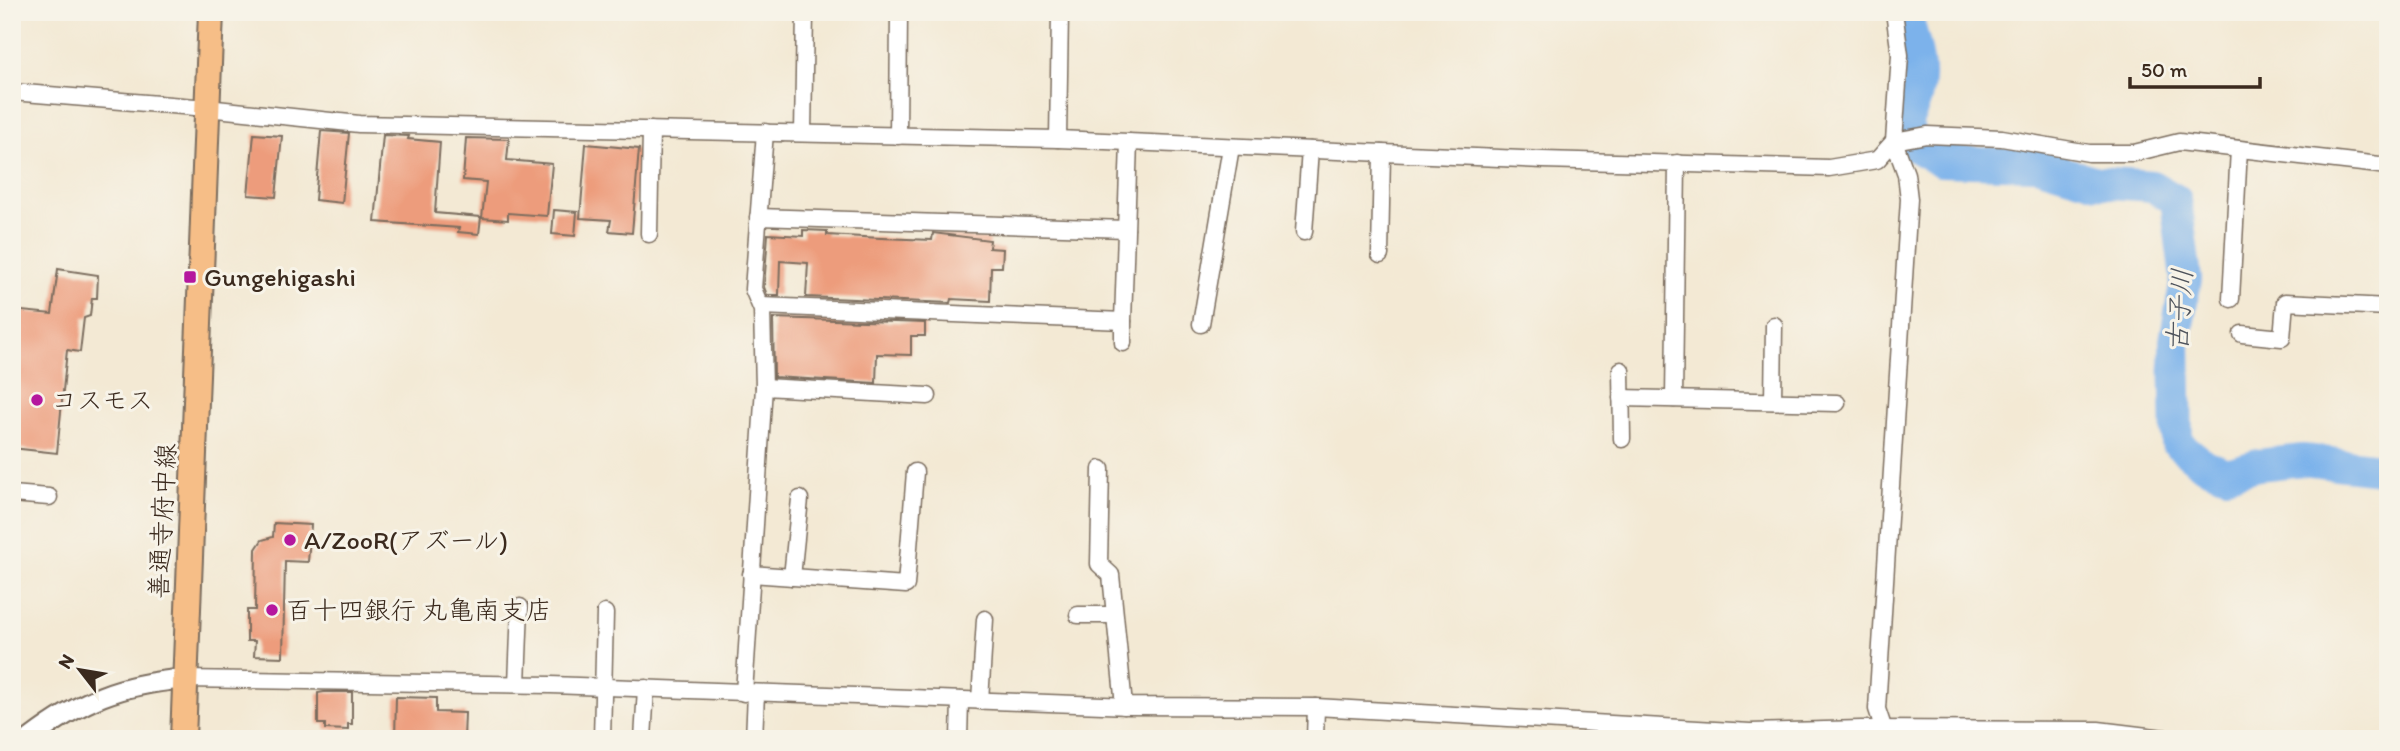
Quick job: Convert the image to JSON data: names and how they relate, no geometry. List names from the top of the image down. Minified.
{"streets":{"main road":["善通寺府中線"]},"water":["古子川"],"places":{"transit":["Gungehigashi"],"other":["コスモス","A/ZooR(アズール)","百十四銀行 丸亀南支店"]},"scale_bar":"50 m","north":"top left"}
